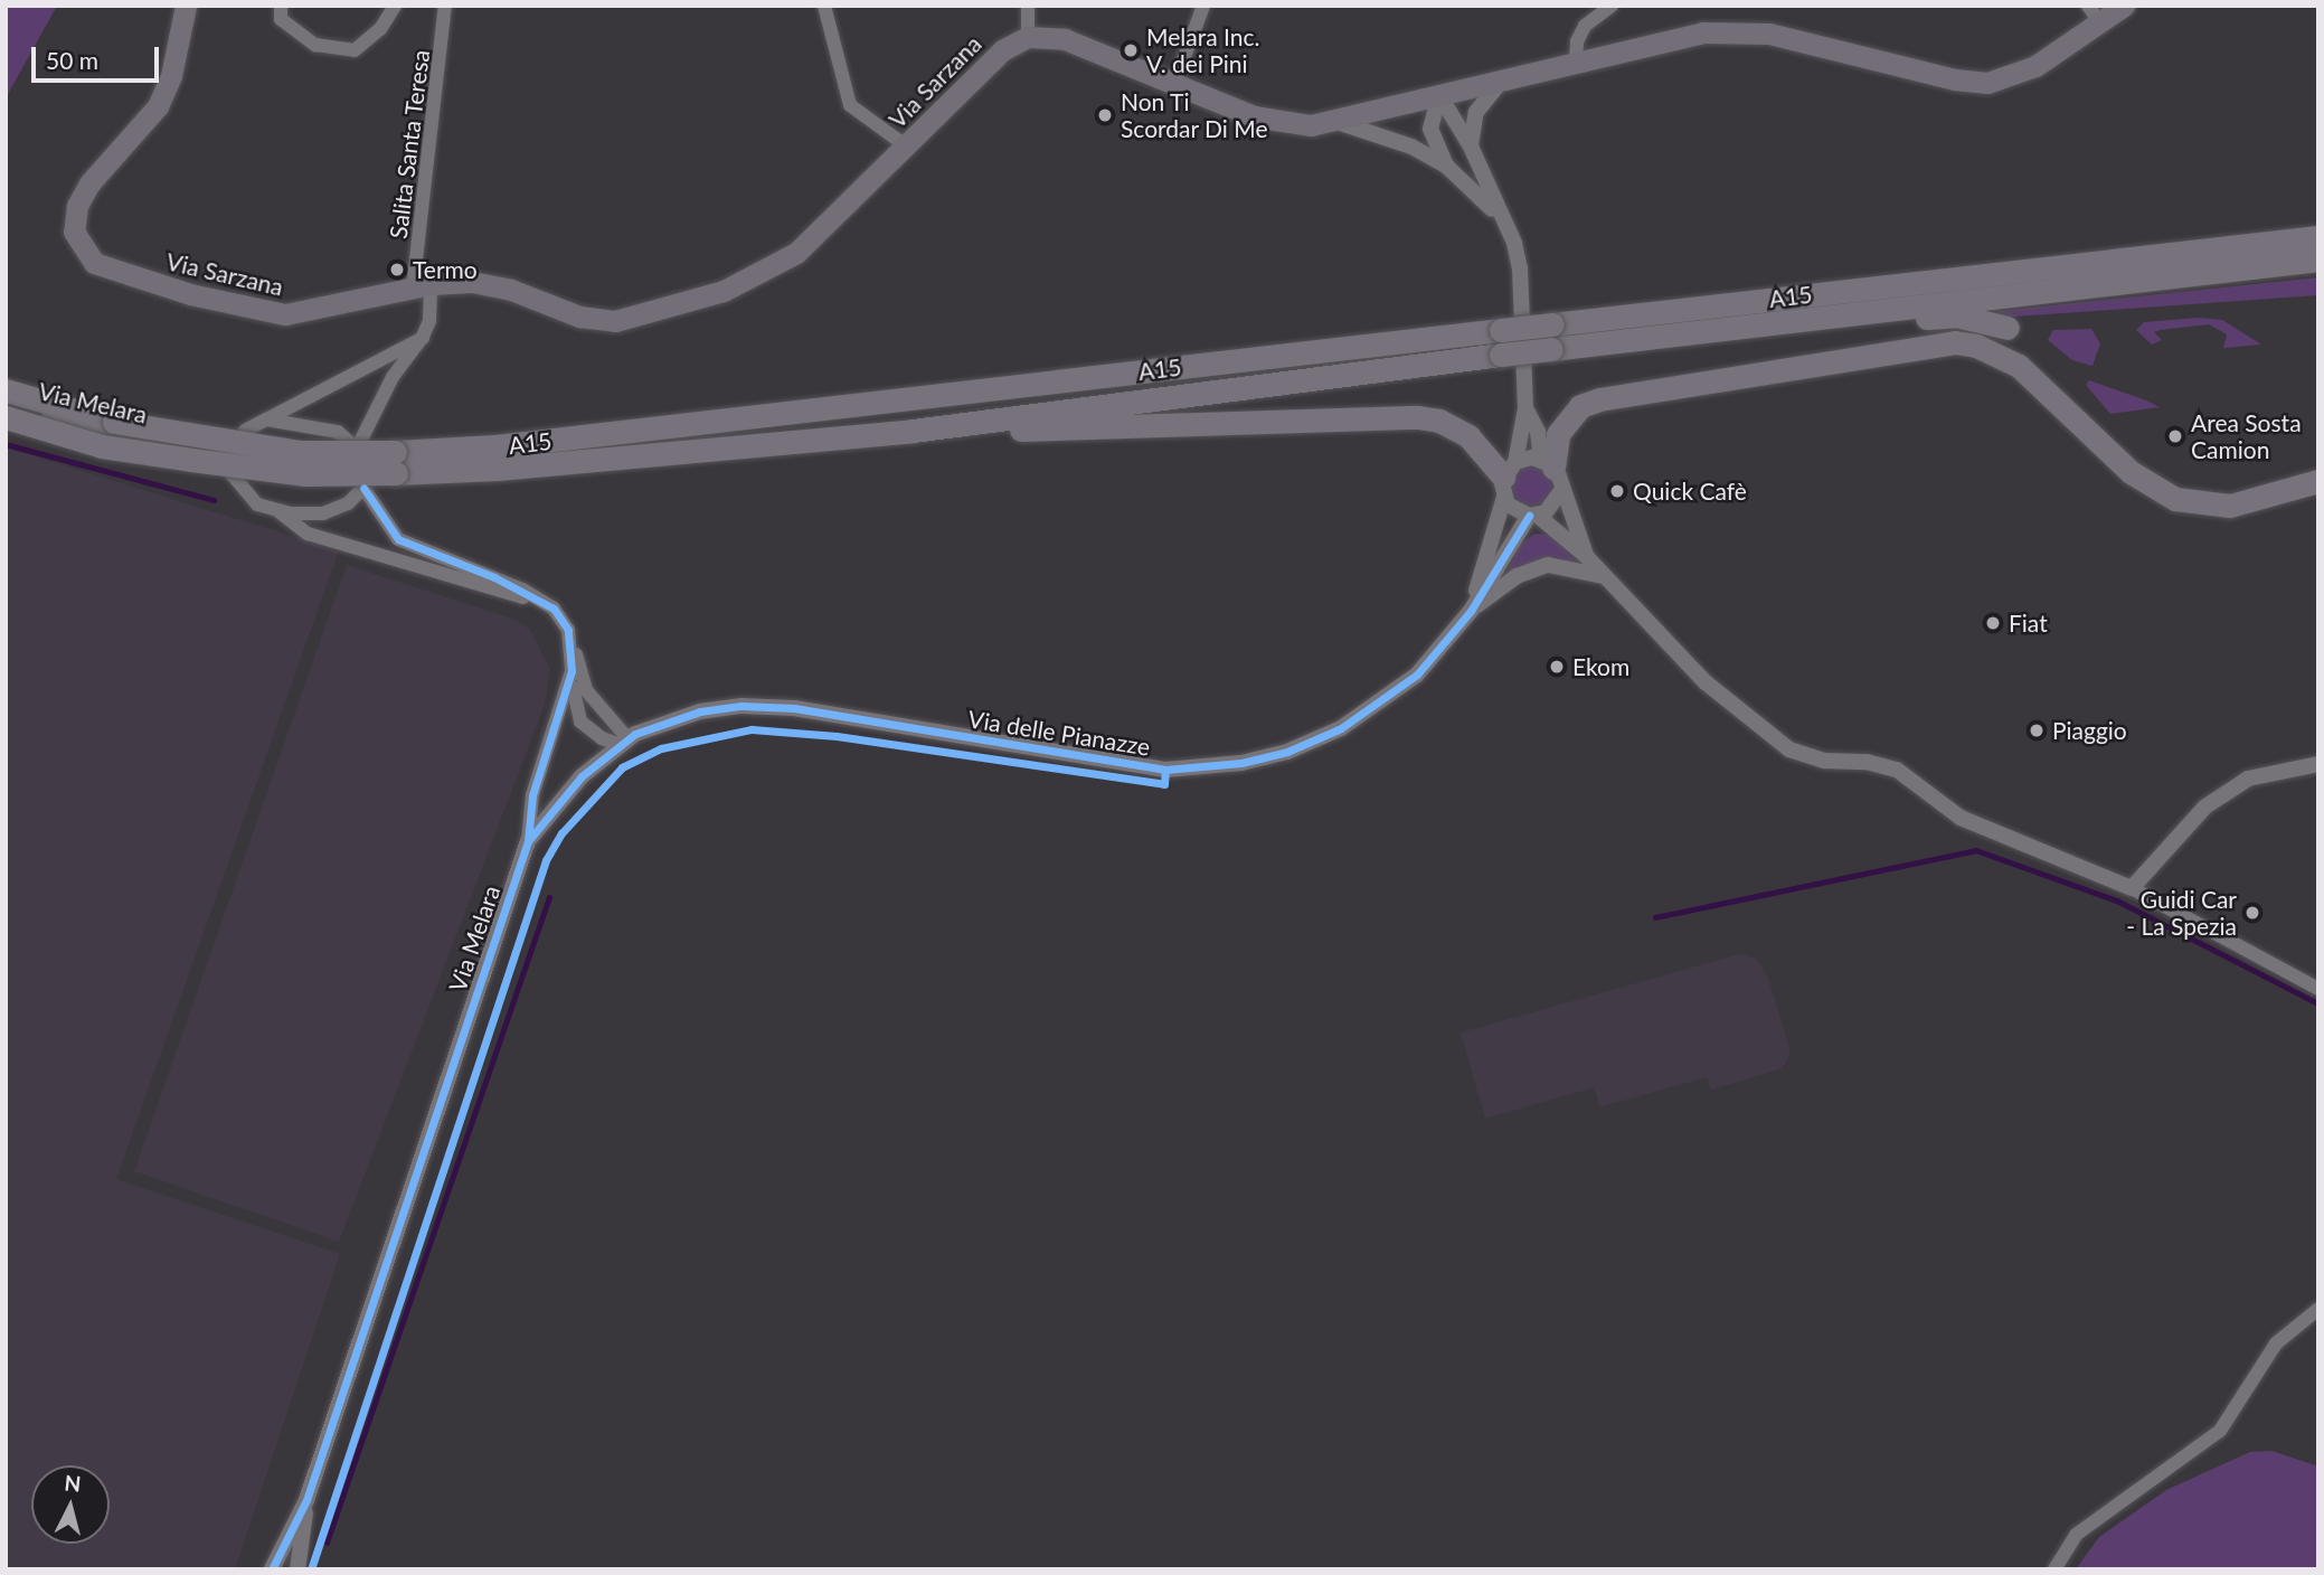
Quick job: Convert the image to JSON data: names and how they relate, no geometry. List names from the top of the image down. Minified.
{"streets":{"highway":["A15"],"main road":["Via Sarzana"],"street":["Salita Santa Teresa","Via Melara","Via delle Pianazze"]},"crossings":[["Via Sarzana","Salita Santa Teresa"],["Via Melara","Via delle Pianazze"]],"places":["Melara Inc. V. dei Pini","Non Ti Scordar Di Me","Termo","Area Sosta Camion","Quick Cafè","Fiat","Ekom","Piaggio","Guidi Car - La Spezia"],"scale_bar":"50 m","north":"top"}
